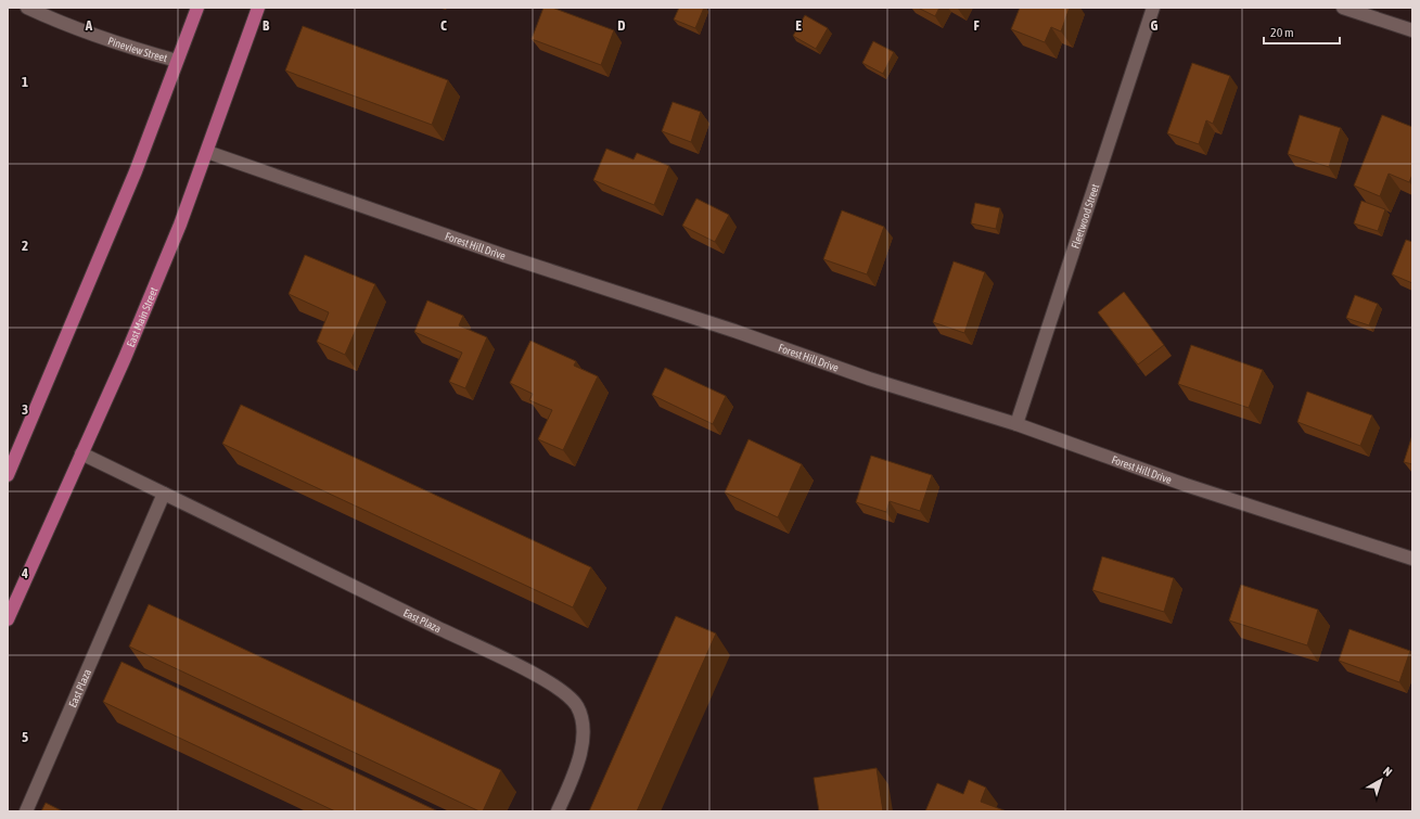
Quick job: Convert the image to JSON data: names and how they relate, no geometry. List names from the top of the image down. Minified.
{"streets":{"main road":["East Main Street"],"street":["Pineview Street","Fleetwood Street","Forest Hill Drive","East Plaza"]},"crossings":[["Fleetwood Street","Forest Hill Drive"],["Forest Hill Drive","East Main Street"],["East Main Street","East Plaza"]],"scale_bar":"20 m","north":"top right","grid":{"columns":["A","B","C","D","E","F","G"],"rows":["1","2","3","4","5"]}}
